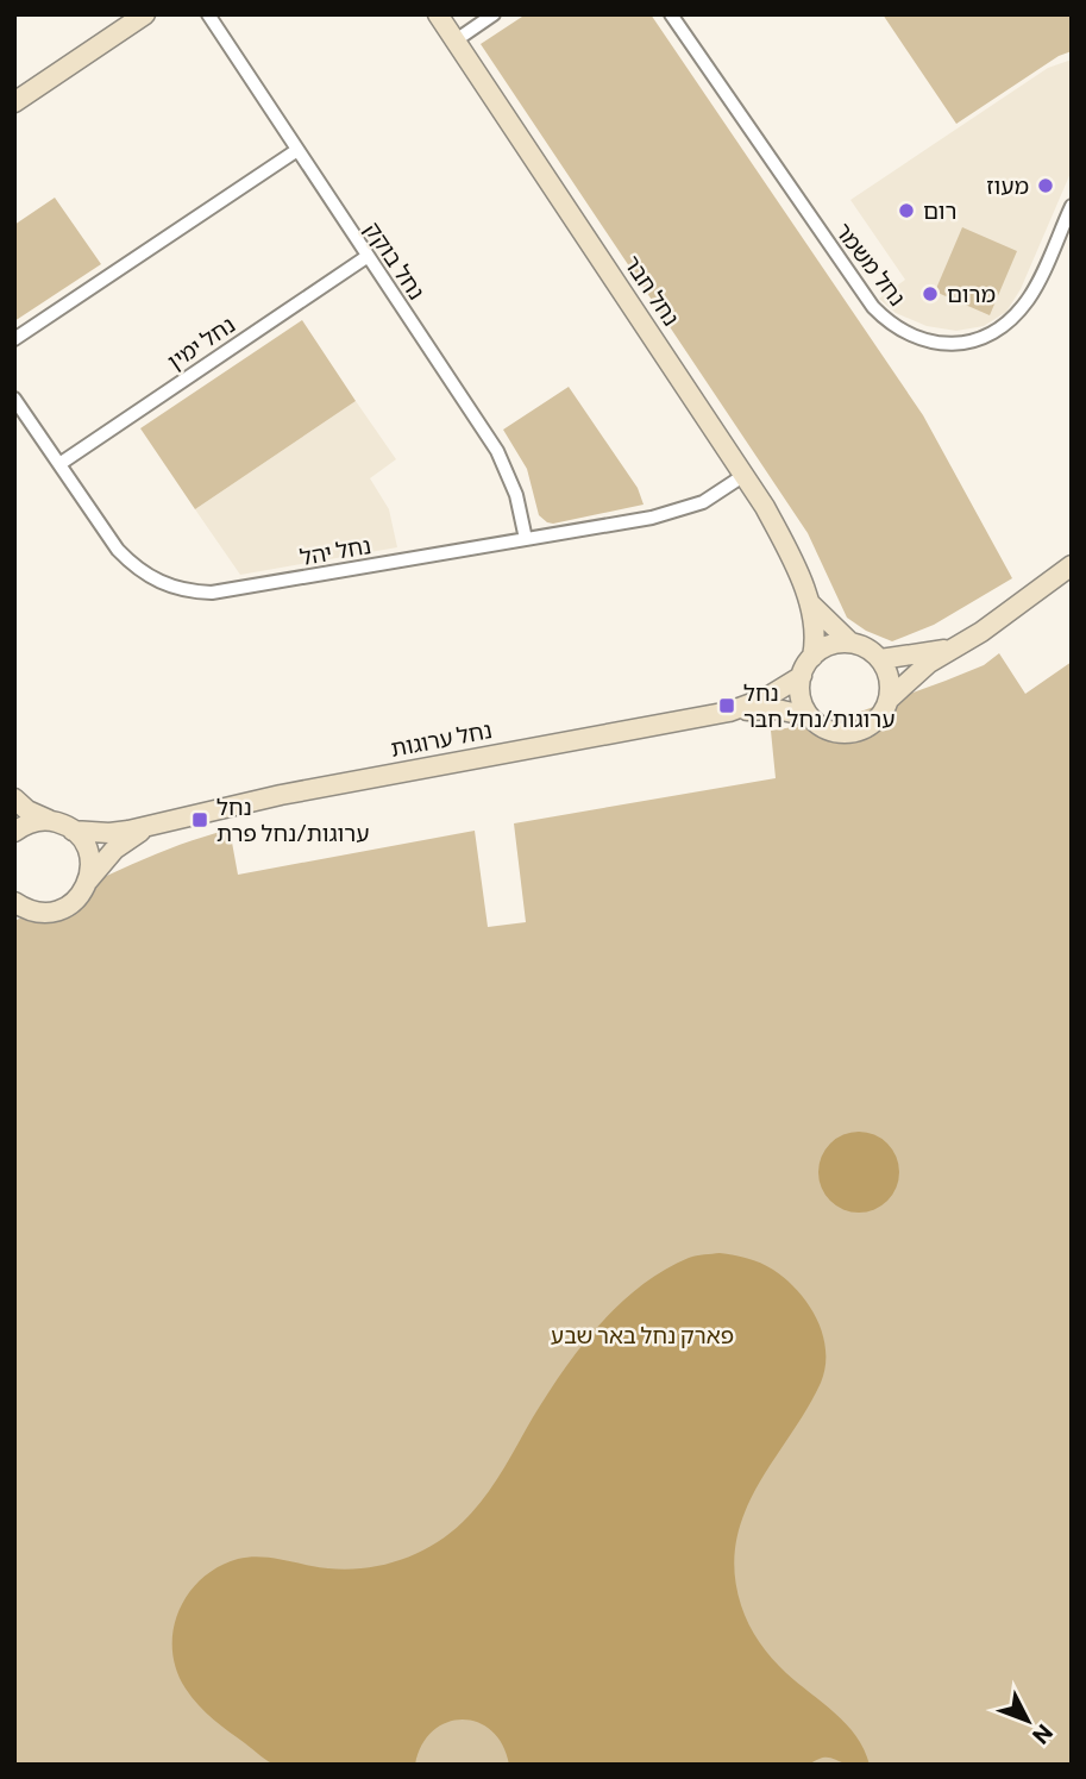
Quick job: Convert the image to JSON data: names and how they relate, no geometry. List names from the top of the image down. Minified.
{"streets":{"street":["נחל בוקק","נחל משמר","נחל חבר","נחל ימין","נחל יהל","נחל ערוגות"]},"crossings":[["נחל בוקק","נחל ימין"],["נחל בוקק","נחל יהל"],["נחל חבר","נחל יהל"],["נחל חבר","נחל ערוגות"],["נחל ימין","נחל יהל"]],"parks":["פארק נחל באר שבע"],"places":{"other":["מעוז","רום","מרום"],"transit":["נחל ערוגות/נחל חבר","נחל ערוגות/נחל פרת"]},"north":"bottom right"}
